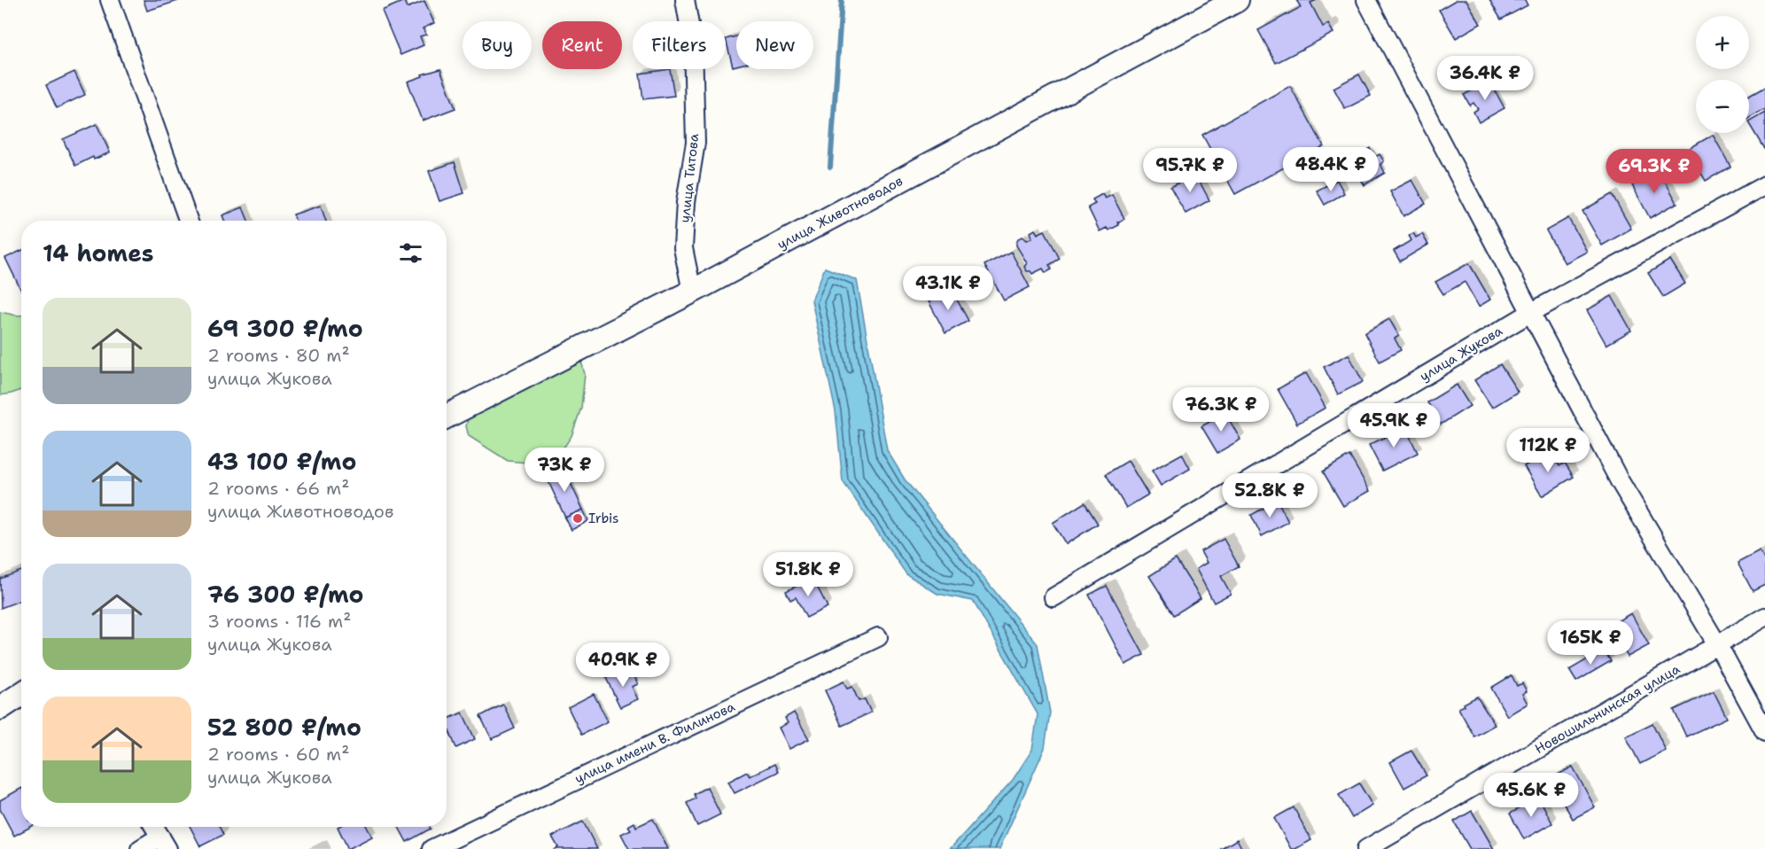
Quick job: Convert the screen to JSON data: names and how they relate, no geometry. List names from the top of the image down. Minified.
{"streets":{"main road":["улица Животноводов"],"street":["улица Титова","улица Жукова","Новошильнинская улица","улица имени В. Филинова"]},"crossings":[["улица Титова","улица Животноводов"]],"places":["Irbis"],"page":{"map_buttons":["+","−"],"chip":["Buy","Rent","Filters","New"],"price":["36.4K ₽","48.4K ₽","95.7K ₽","69.3K ₽","43.1K ₽","76.3K ₽","45.9K ₽","112K ₽","73K ₽","52.8K ₽","51.8K ₽","165K ₽","40.9K ₽","45.6K ₽"],"heading":"14 homes","list":[{"name":"69 300 ₽/mo","note":"2 rooms · 80 m² · улица Жукова"},{"name":"43 100 ₽/mo","note":"2 rooms · 66 m² · улица Животноводов"},{"name":"76 300 ₽/mo","note":"3 rooms · 116 m² · улица Жукова"},{"name":"52 800 ₽/mo","note":"2 rooms · 60 m² · улица Жукова"}]}}
